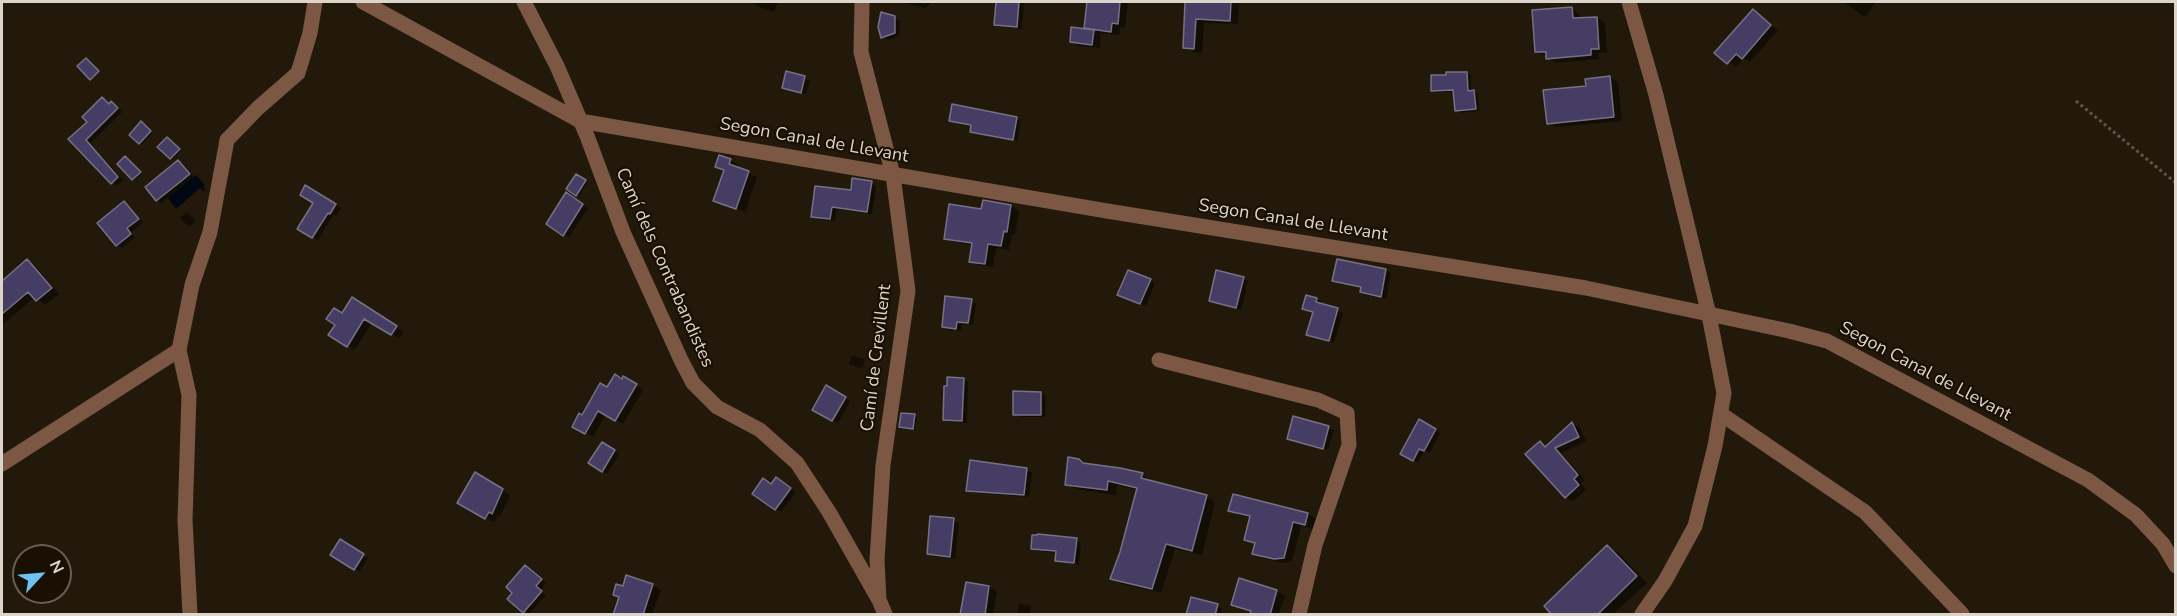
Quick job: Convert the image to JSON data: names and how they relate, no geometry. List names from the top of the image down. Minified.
{"streets":{"street":["Segon Canal de Llevant","Camí dels Contrabandistes","Camí de Crevillent"]},"crossings":[["Segon Canal de Llevant","Camí dels Contrabandistes"],["Segon Canal de Llevant","Camí de Crevillent"],["Camí dels Contrabandistes","Camí de Crevillent"]],"north":"top right"}
